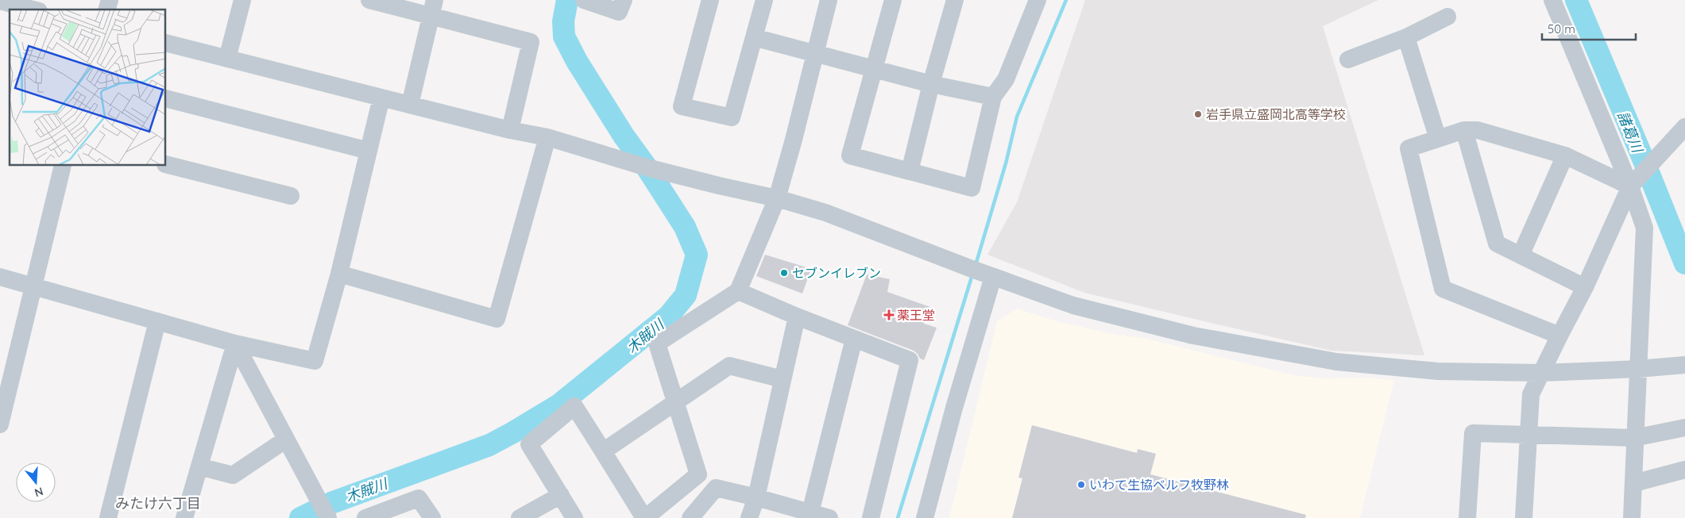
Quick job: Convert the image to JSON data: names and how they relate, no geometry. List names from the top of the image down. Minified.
{"districts":["みたけ六丁目"],"water":["諸葛川","木賊川"],"places":{"other":["岩手県立盛岡北高等学校","セブンイレブン","いわて生協ベルフ牧野林"],"health":["薬王堂"]},"scale_bar":"50 m","north":"bottom"}
